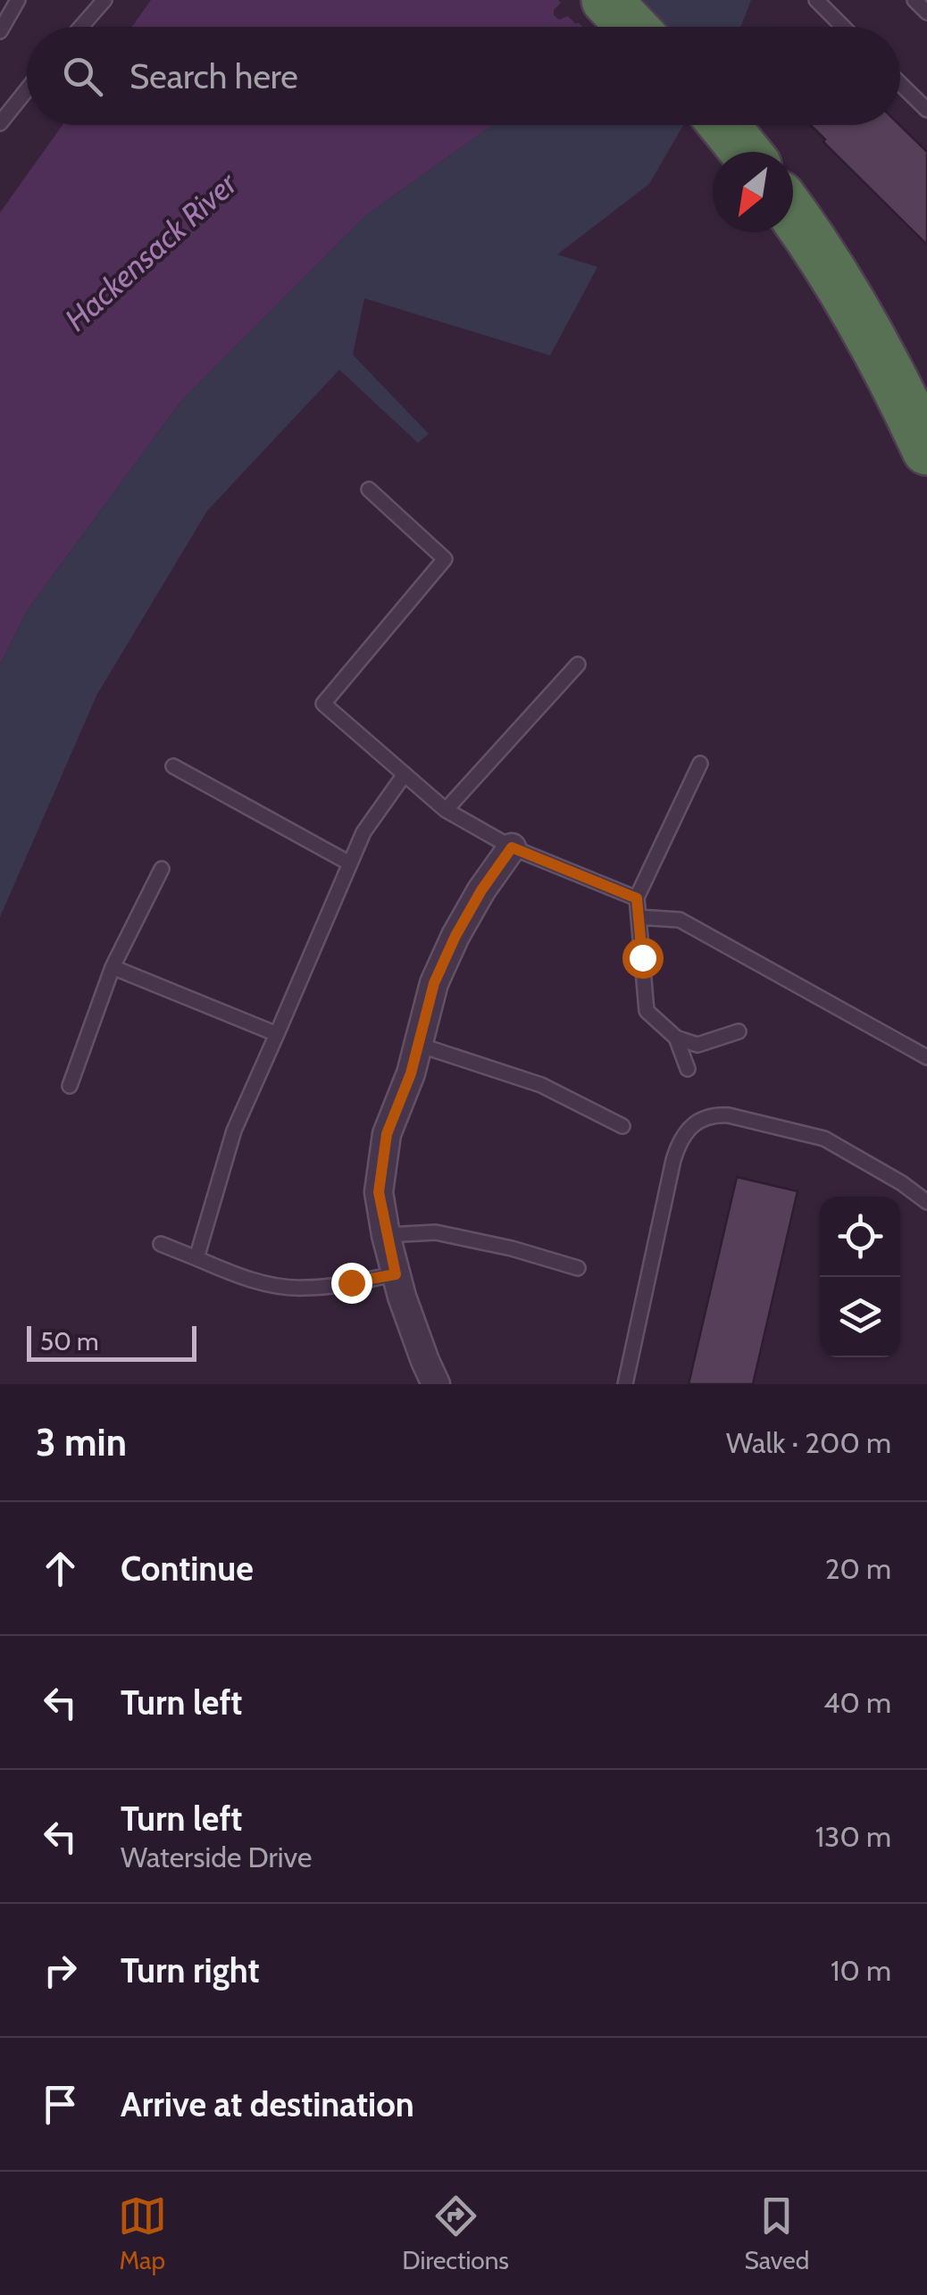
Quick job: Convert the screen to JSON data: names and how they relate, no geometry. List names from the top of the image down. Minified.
{"water":["Hackensack River"],"scale_bar":"50 m","north":"bottom left","page":{"search":"Search here","scale":"50 m","heading":["3 min","Walk · 200 m"],"list":[["Continue","20 m"],["Turn left","40 m"],["Turn left","Waterside Drive","130 m"],["Turn right","10 m"],"Arrive at destination"],"nav":["Map","Directions","Saved"]}}
